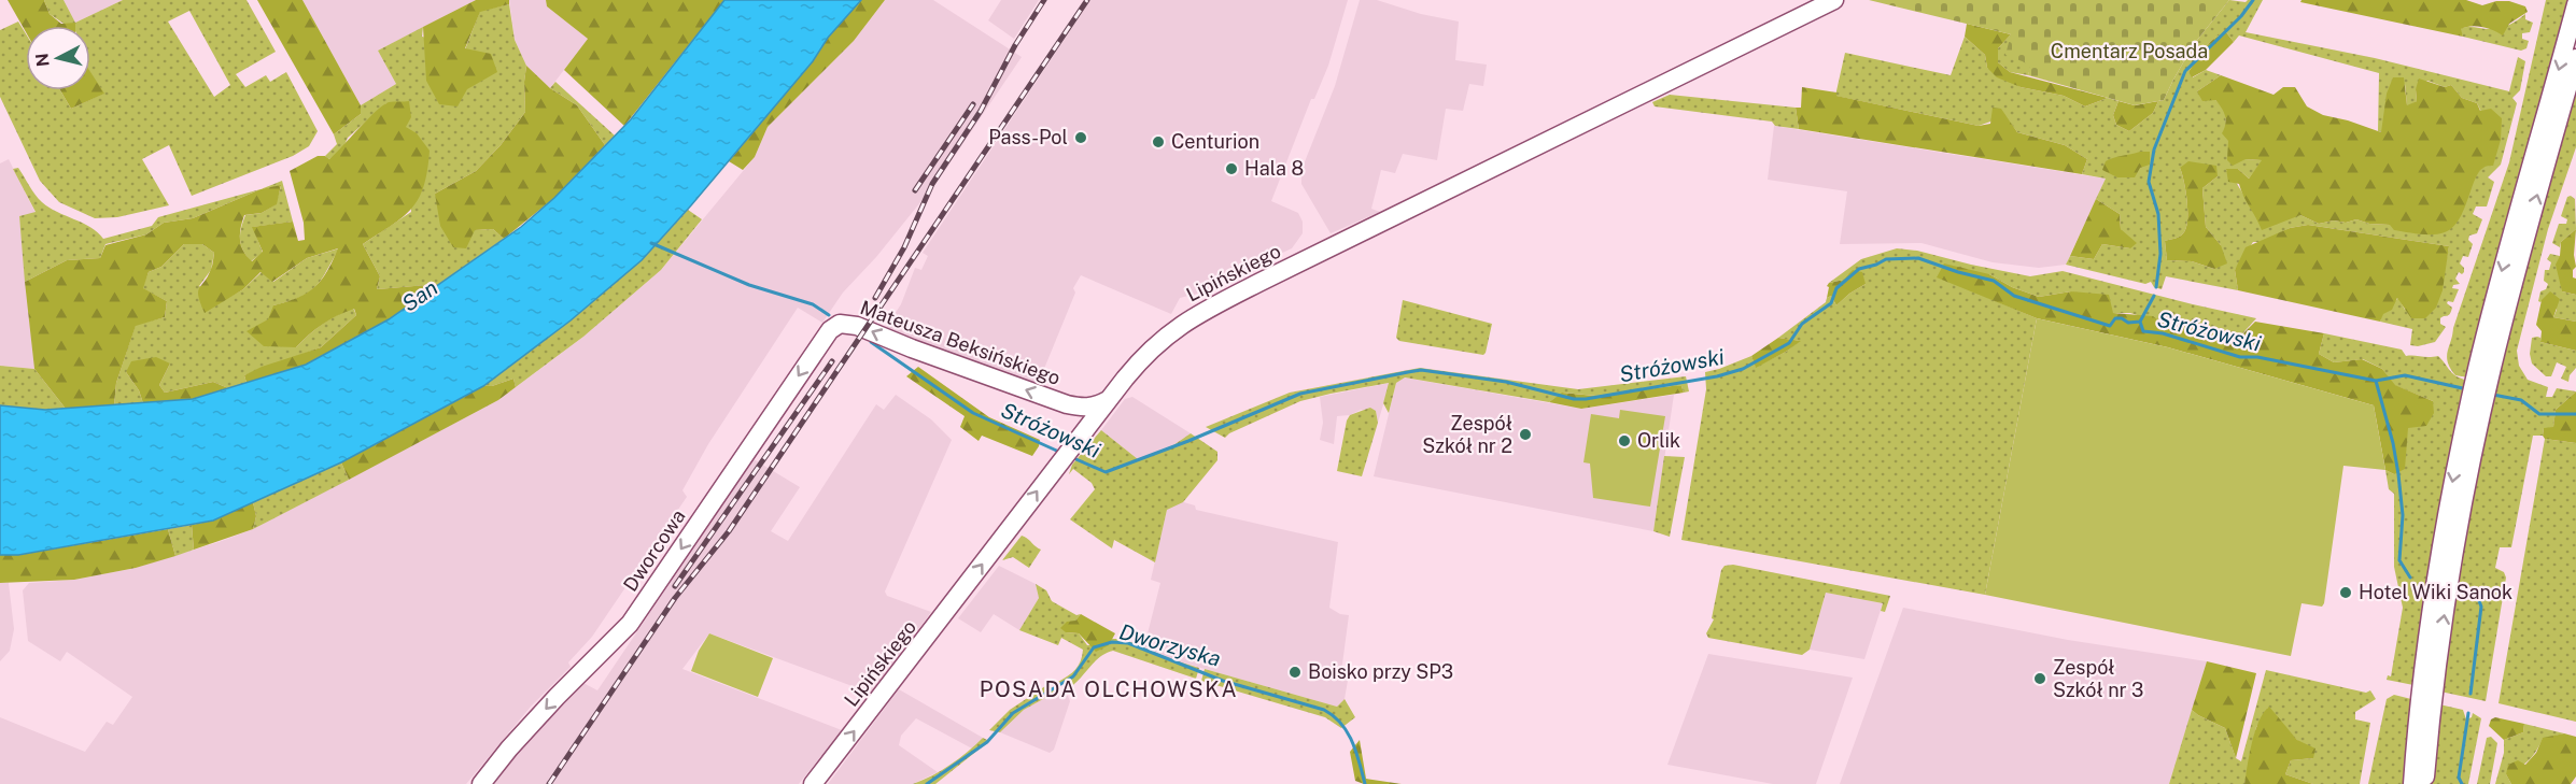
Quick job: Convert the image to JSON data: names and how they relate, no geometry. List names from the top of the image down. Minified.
{"streets":{"main road":["Lipińskiego","Mateusza Beksińskiego","Dworcowa"]},"crossings":[["Lipińskiego","Mateusza Beksińskiego"],["Mateusza Beksińskiego","Dworcowa"]],"one_way":["Mateusza Beksińskiego","Dworcowa"],"districts":["POSADA OLCHOWSKA"],"water":["San","Stróżowski","Dworzyska"],"parks":["Cmentarz Posada"],"places":["Pass-Pol","Centurion","Hala 8","Zespół Szkół nr 2","Orlik","Hotel Wiki Sanok","Boisko przy SP3","Zespół Szkół nr 3"],"north":"left"}
